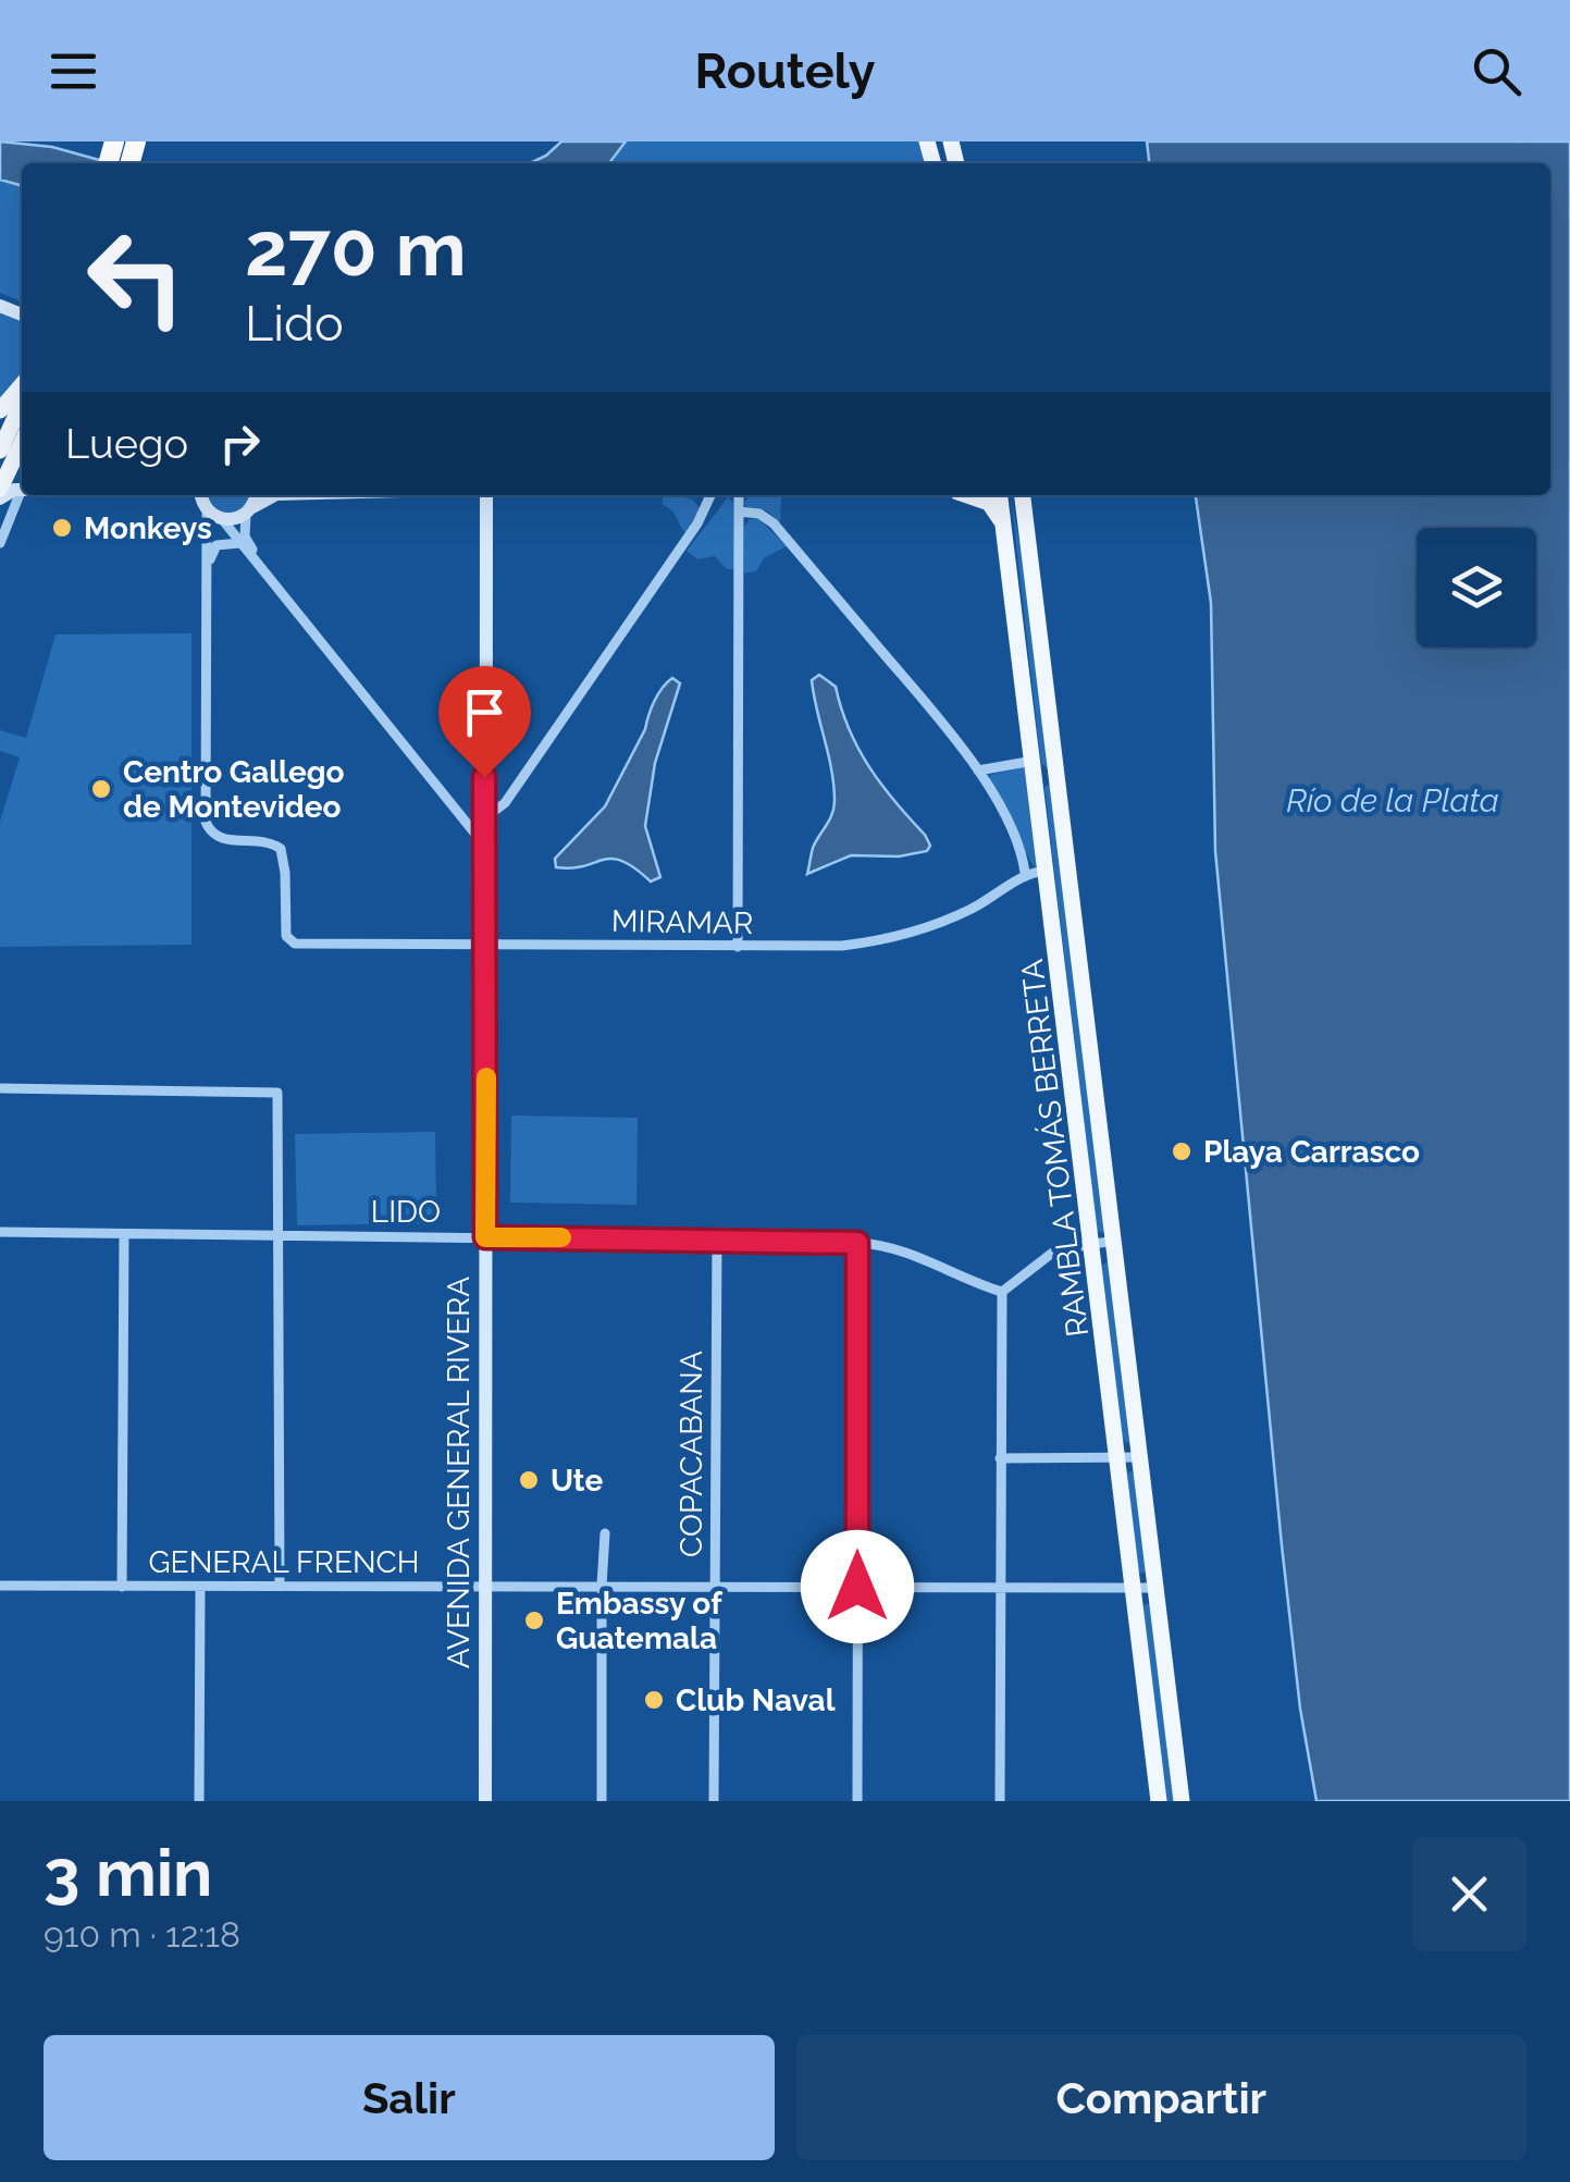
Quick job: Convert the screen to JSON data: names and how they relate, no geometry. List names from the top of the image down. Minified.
{"streets":{"main road":["RAMBLA TOMÁS BERRETA","AVENIDA GENERAL RIVERA"],"street":["MIRAMAR","LIDO","COPACABANA","GENERAL FRENCH"]},"crossings":[["MIRAMAR","RAMBLA TOMÁS BERRETA"],["MIRAMAR","AVENIDA GENERAL RIVERA"],["RAMBLA TOMÁS BERRETA","GENERAL FRENCH"],["LIDO","COPACABANA"],["LIDO","AVENIDA GENERAL RIVERA"],["COPACABANA","GENERAL FRENCH"],["AVENIDA GENERAL RIVERA","GENERAL FRENCH"]],"water":["Río de la Plata"],"places":["Monkeys","Centro Gallego de Montevideo","Playa Carrasco","Ute","Embassy of Guatemala","Club Naval"],"page":{"header":"Routely","turn":["270 m","Lido"],"then":"Luego","heading":["3 min","910 m · 12:18"],"buttons":["Salir","Compartir"]}}
